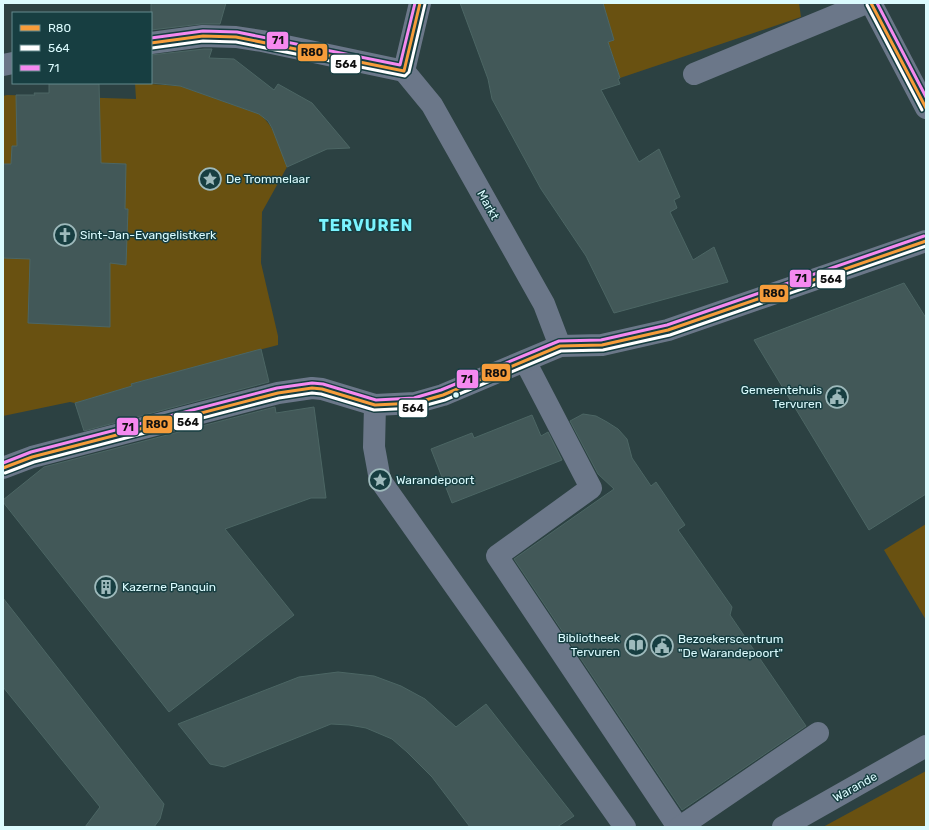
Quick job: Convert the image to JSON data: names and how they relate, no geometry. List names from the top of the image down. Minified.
{"streets":{"street":["Markt","Warande"]},"districts":["TERVUREN"],"places":{"place":["De Trommelaar","Warandepoort"],"church":["Sint-Jan-Evangelistkerk"],"public building":["Gemeentehuis Tervuren","Bezoekerscentrum \"De Warandepoort\""],"building":["Kazerne Panquin"],"library":["Bibliotheek Tervuren"]},"lines":["transit line R80","transit line 71","transit line 564"],"legend":["R80","564","71"]}
